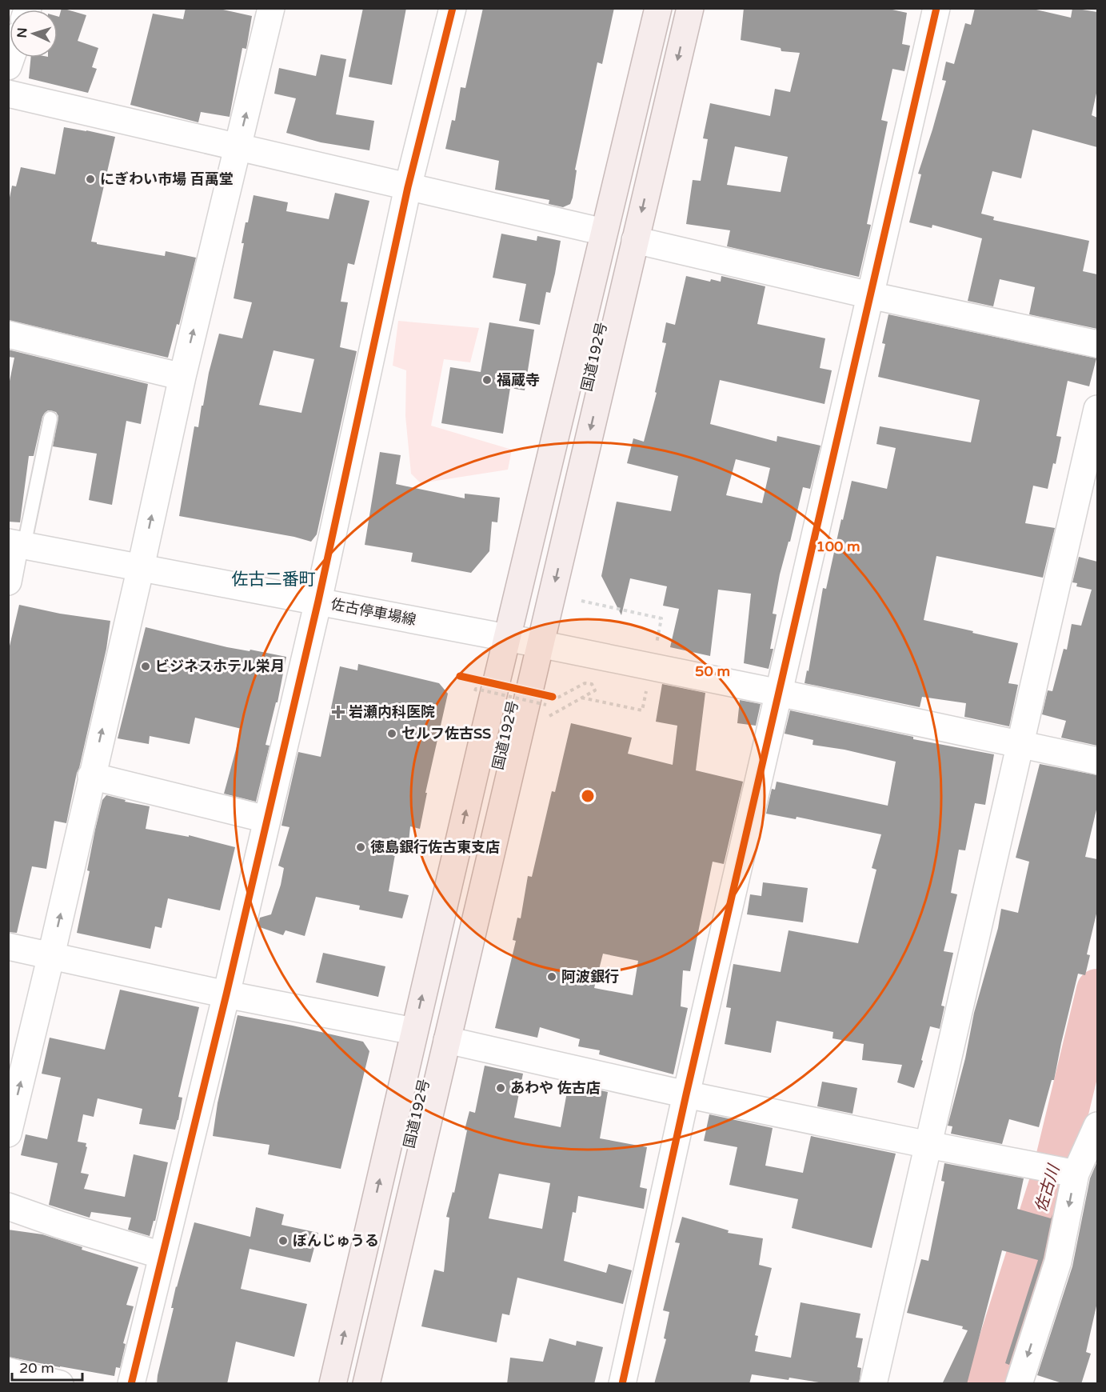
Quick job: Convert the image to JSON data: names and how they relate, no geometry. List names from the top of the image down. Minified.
{"streets":{"highway":["国道192号"],"street":["佐古停車場線"]},"crossings":[["国道192号","佐古停車場線"]],"districts":["佐古二番町"],"water":["佐古川"],"places":{"other":["にぎわい市場 百萬堂","福蔵寺","ビジネスホテル栄月","セルフ佐古SS","徳島銀行佐古東支店","阿波銀行","あわや 佐古店","ぼんじゅうる"],"health":["岩瀬内科医院"]},"scale_bar":"20 m","north":"left","rings":["100 m","50 m"]}
